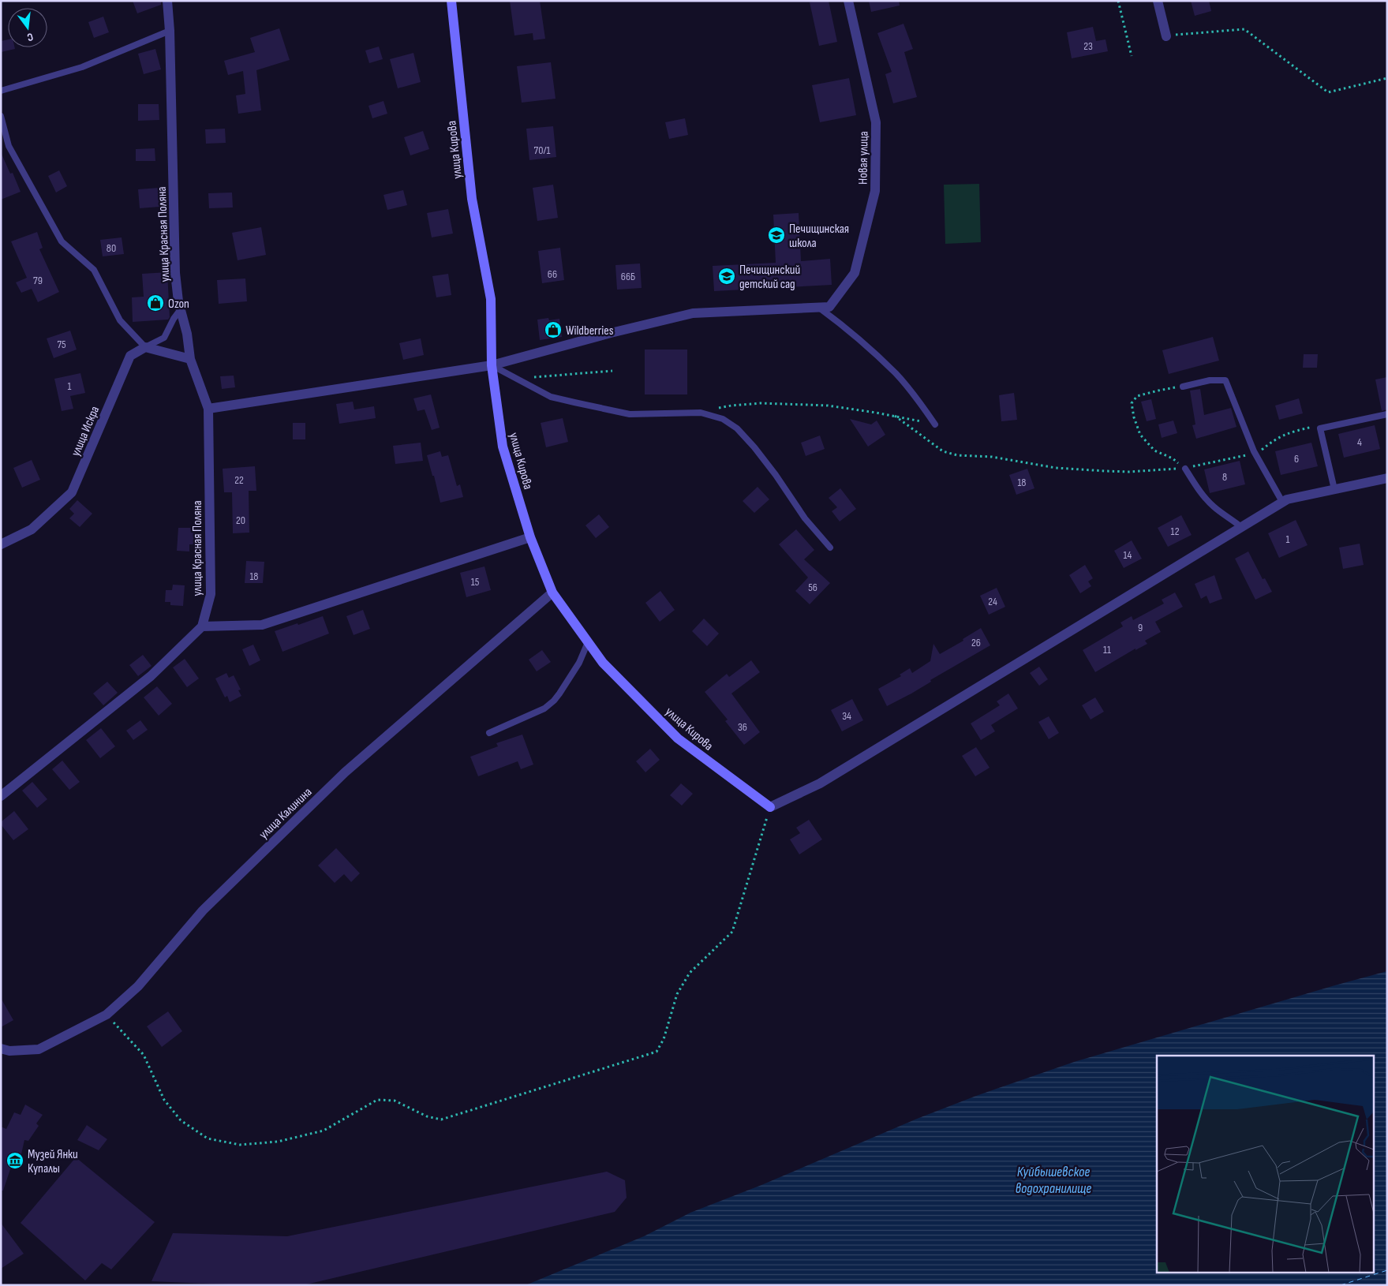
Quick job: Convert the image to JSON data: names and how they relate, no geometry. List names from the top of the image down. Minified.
{"streets":{"street":["улица Кирова","Новая улица","улица Красная Поляна","улица Искра","улица Калинина"]},"crossings":[["улица Кирова","улица Калинина"]],"water":["Куйбышевское водохранилище"],"places":{"school or university":["Печищинская школа","Печищинский детский сад"],"shop":["Ozon","Wildberries"],"museum":["Музей Янки Купалы"]},"house_numbers":["23","70/1","80","66","66Б","79","75","1","4","6","8","22","18","20","12","1","14","18","15","56","24","9","26","11","34","36"],"north":"bottom"}
